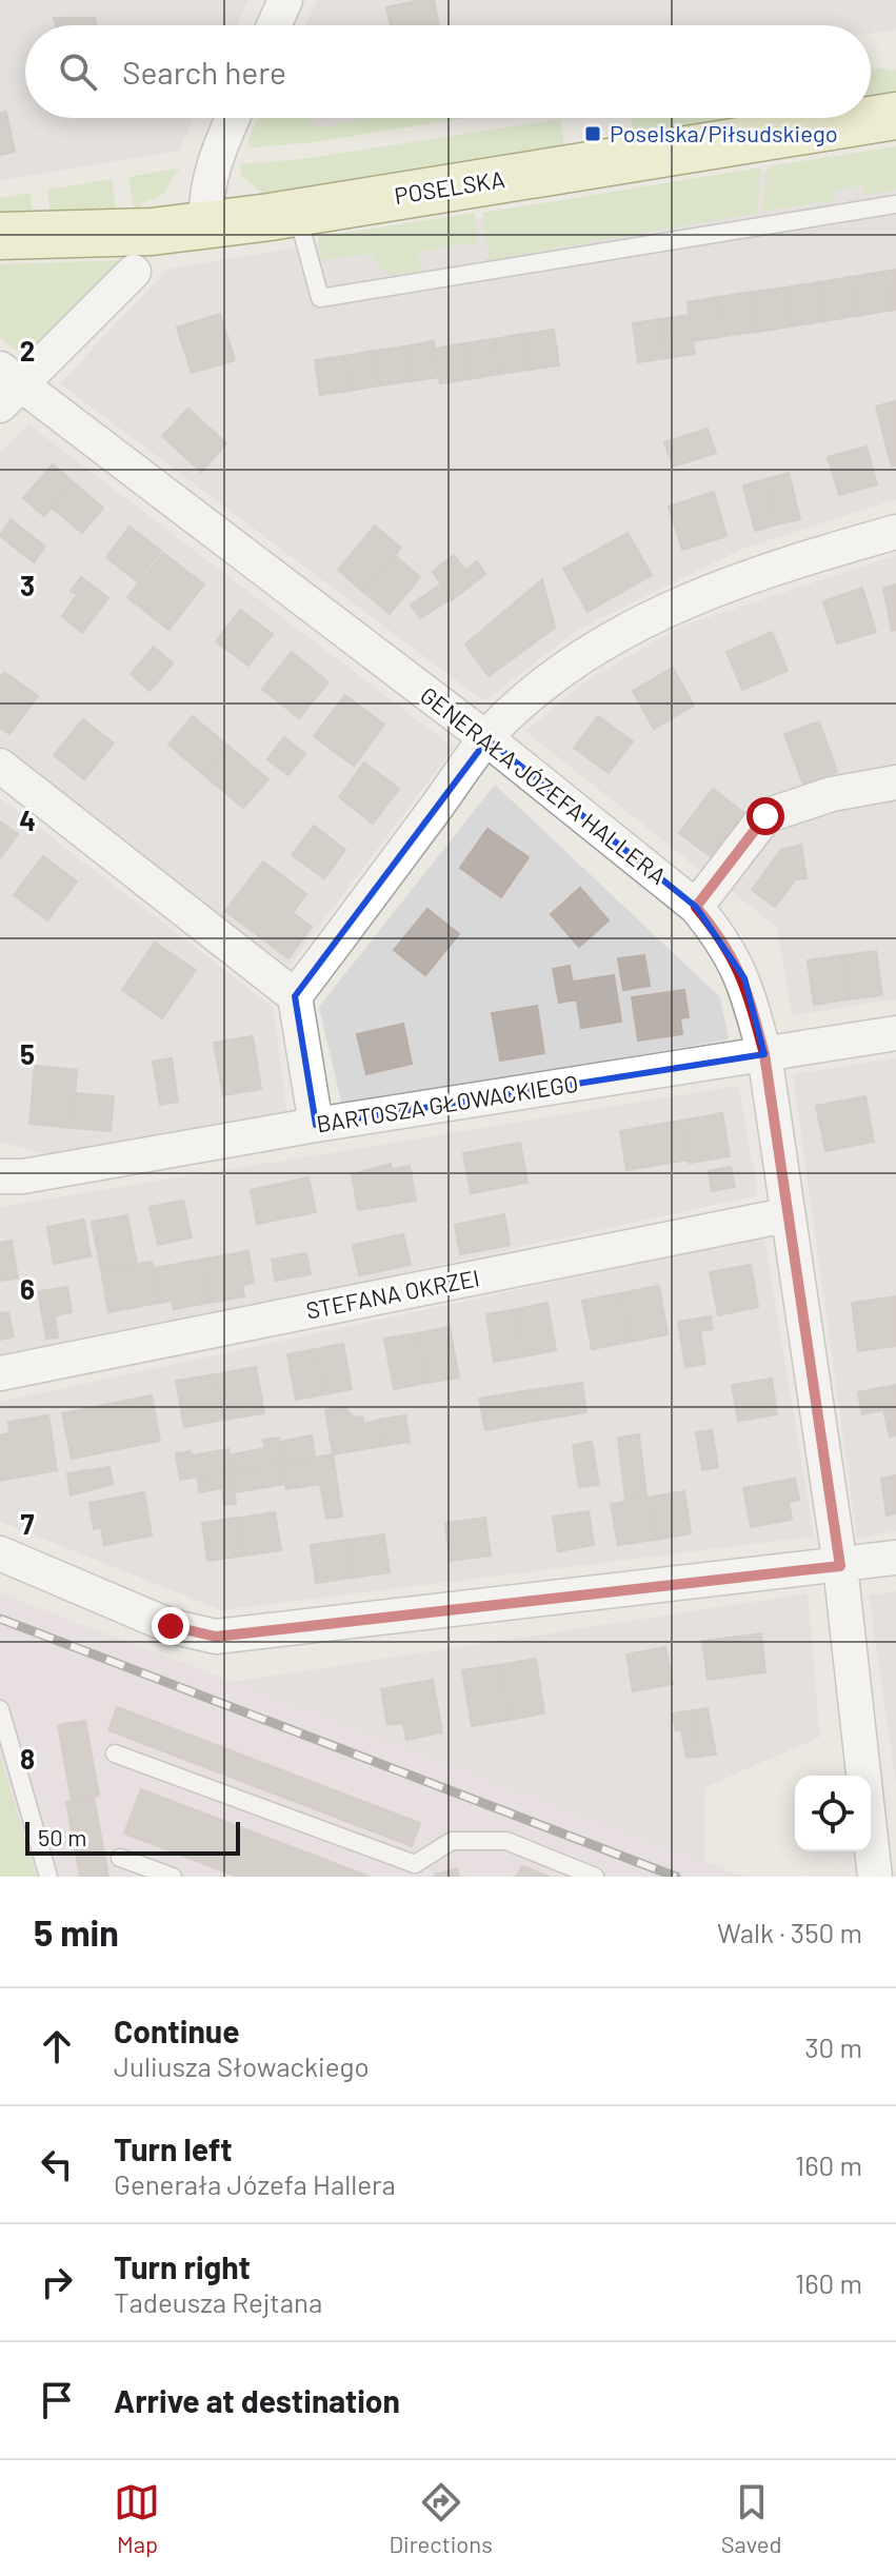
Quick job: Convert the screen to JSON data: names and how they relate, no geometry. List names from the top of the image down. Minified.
{"streets":{"street":["POSELSKA","GENERAŁA JÓZEFA HALLERA","BARTOSZA GŁOWACKIEGO","STEFANA OKRZEI"]},"crossings":[["GENERAŁA JÓZEFA HALLERA","BARTOSZA GŁOWACKIEGO"],["GENERAŁA JÓZEFA HALLERA","STEFANA OKRZEI"]],"places":{"transit":["Poselska/Piłsudskiego"]},"scale_bar":"50 m","page":{"search":"Search here","scale":"50 m","heading":["5 min","Walk · 350 m"],"list":[["Continue","Juliusza Słowackiego","30 m"],["Turn left","Generała Józefa Hallera","160 m"],["Turn right","Tadeusza Rejtana","160 m"],"Arrive at destination"],"nav":["Map","Directions","Saved"]},"grid":{"rows":["2","3","4","5","6","7","8"]}}
